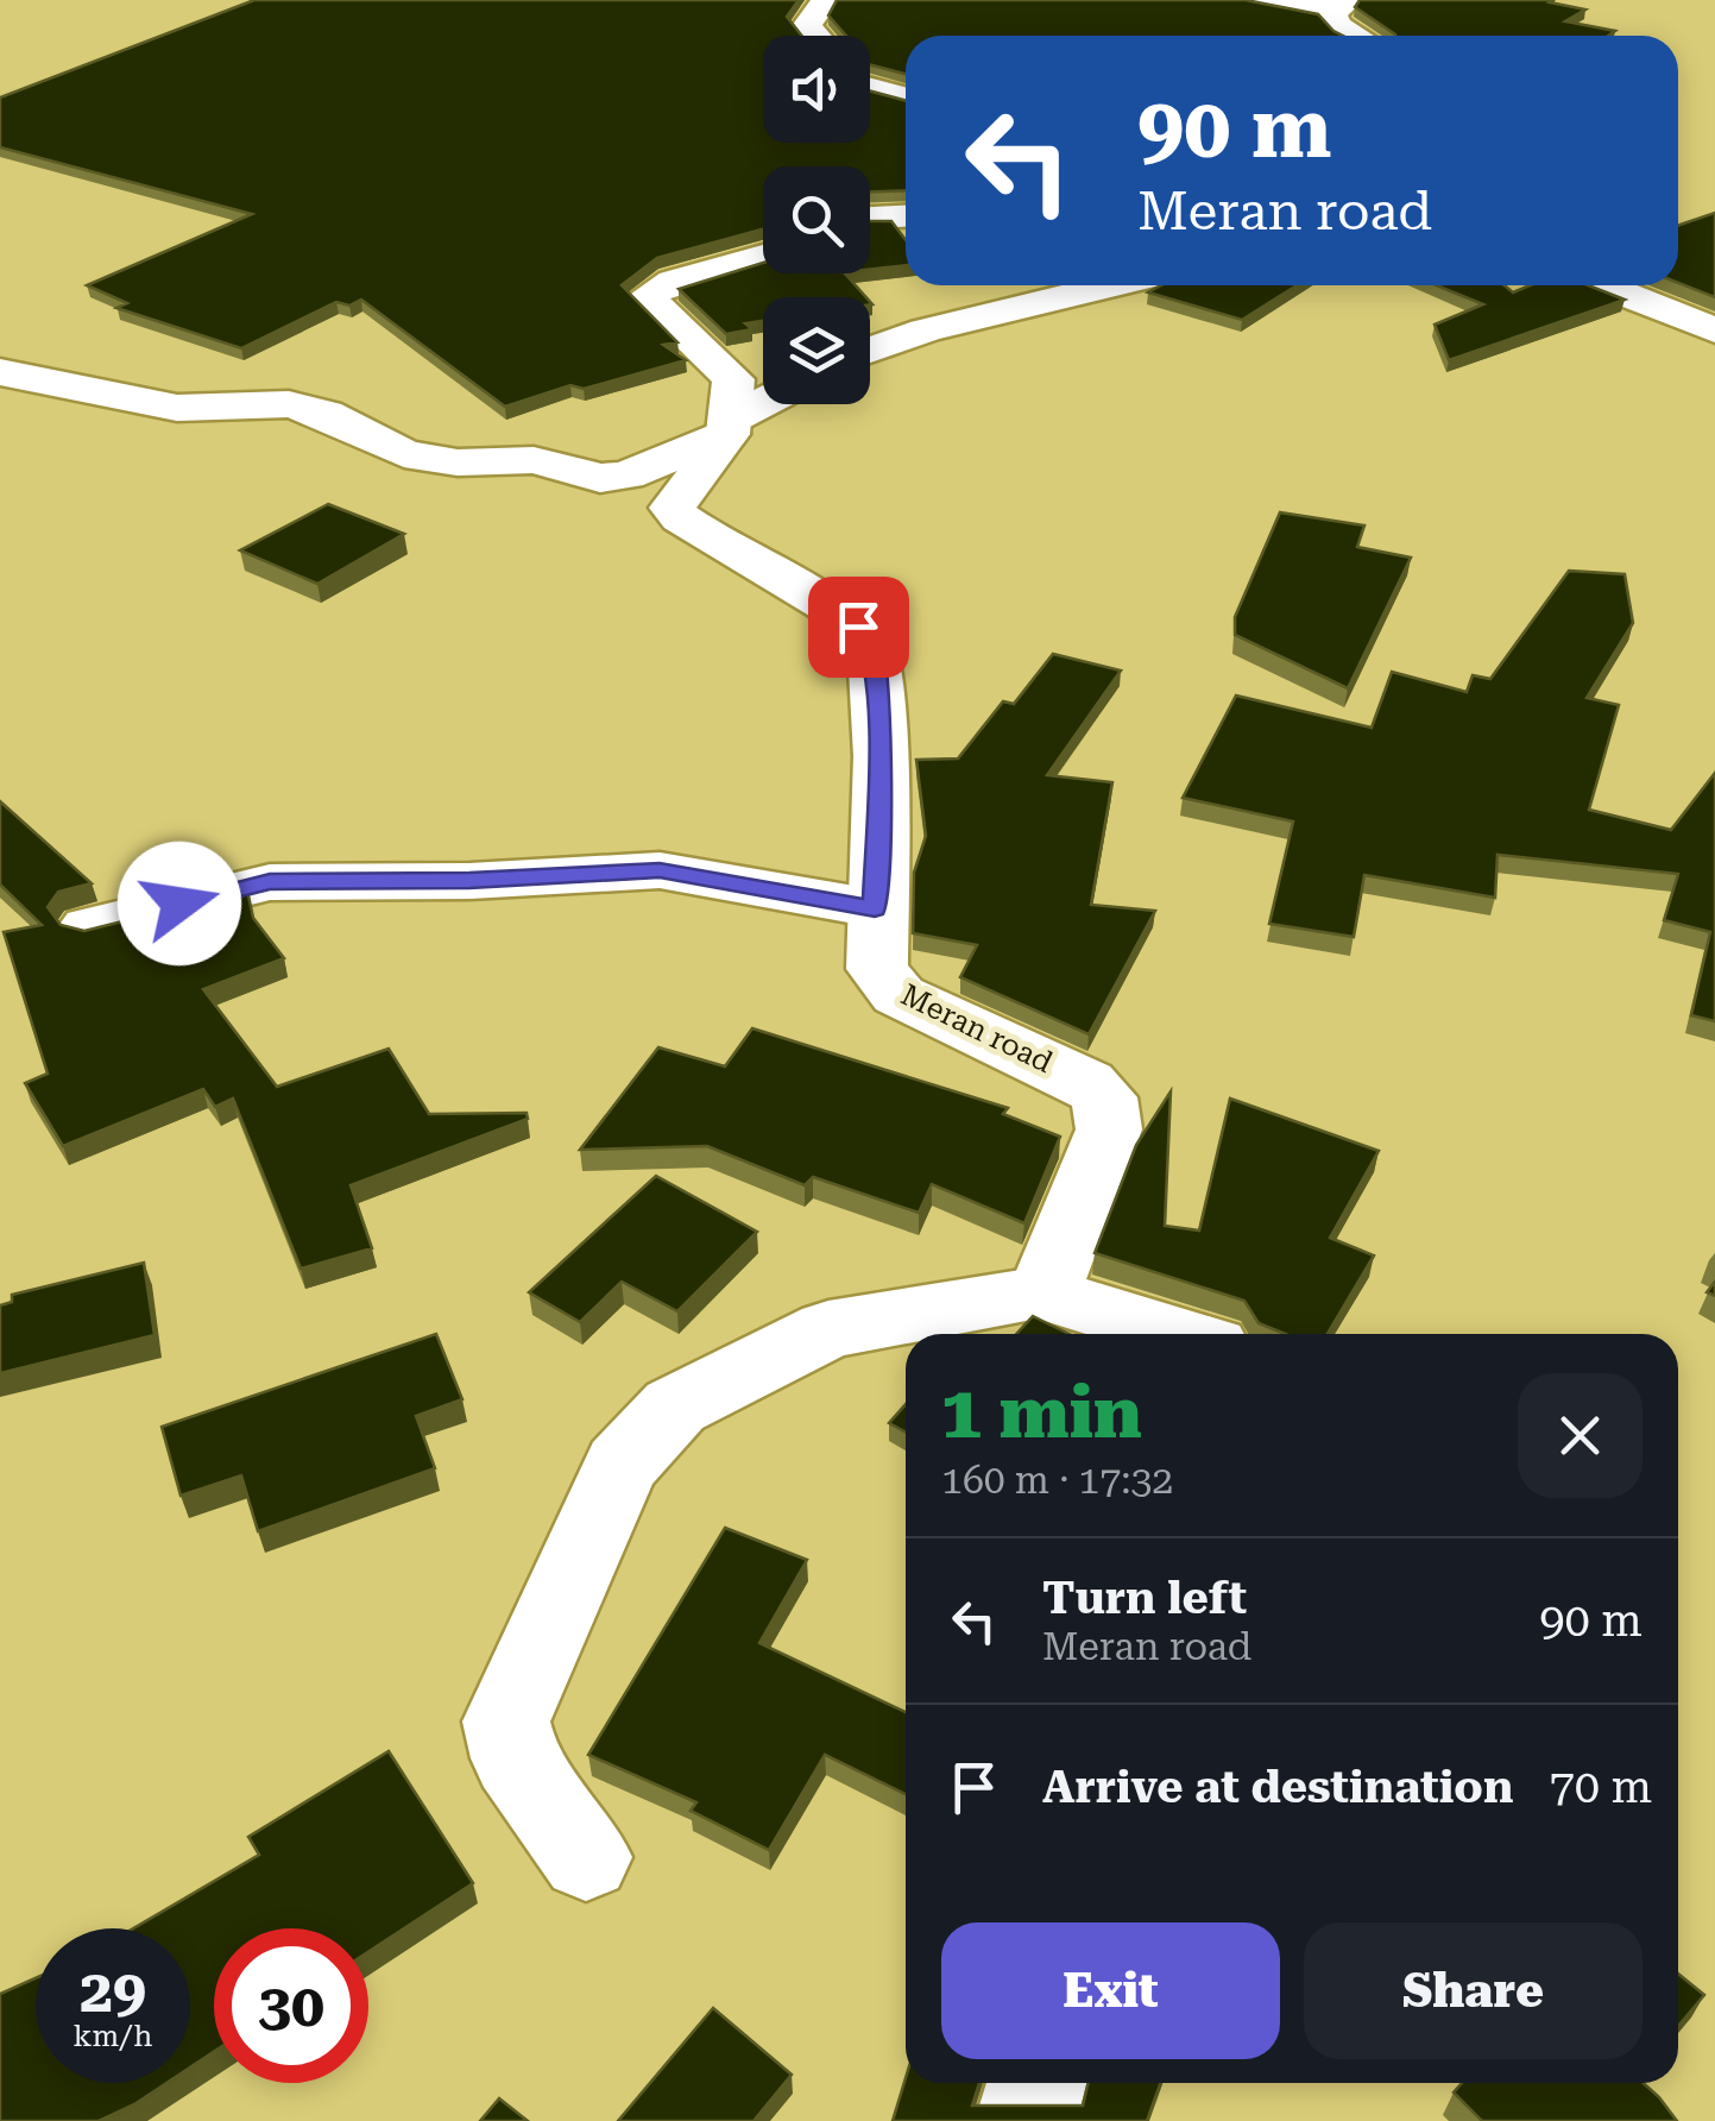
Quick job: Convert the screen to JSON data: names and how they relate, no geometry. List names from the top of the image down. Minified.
{"streets":{"street":["Meran road"]},"page":{"turn":["90 m","Meran road"],"heading":["1 min","160 m · 17:32"],"list":[{"name":"Turn left","note":"Meran road","value":"90 m"},{"name":"Arrive at destination","value":"70 m"}],"buttons":["Exit","Share"],"speed":"29 km/h","limit":"30"}}
